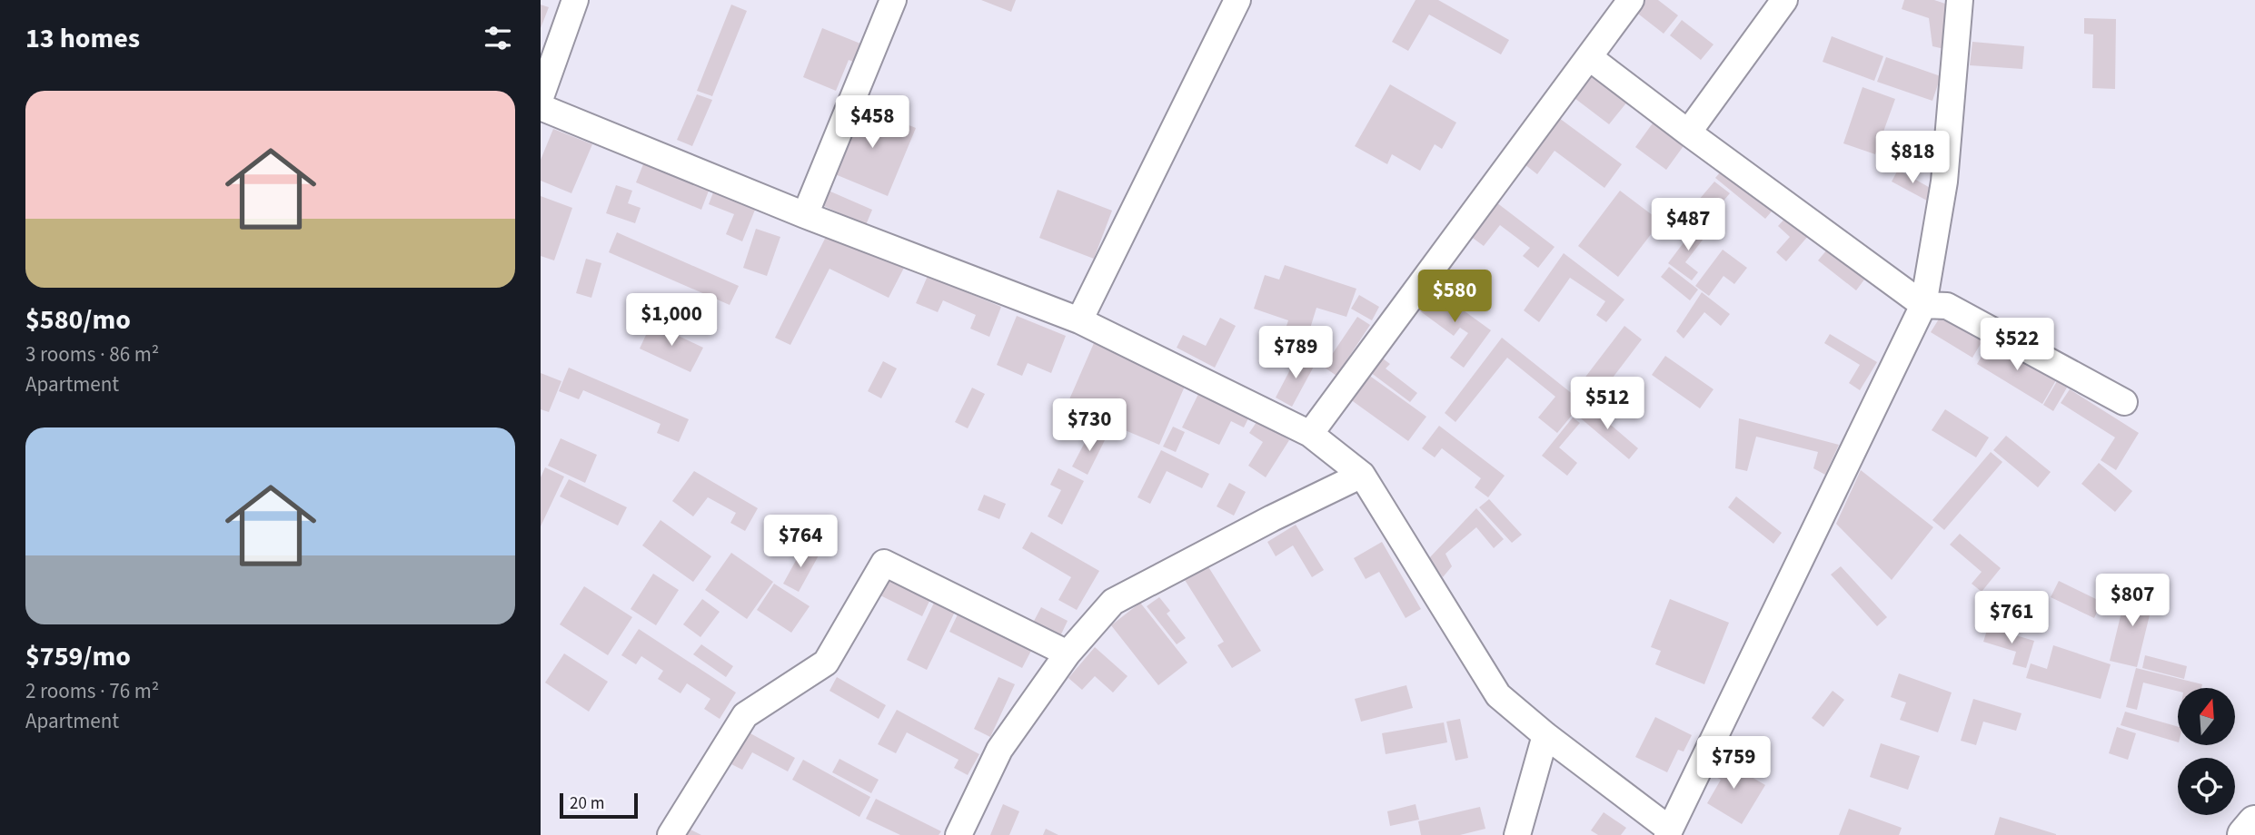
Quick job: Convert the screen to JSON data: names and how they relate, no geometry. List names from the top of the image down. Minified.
{"scale_bar":"20 m","north":"top","page":{"heading":"13 homes","list":[{"name":"$580/mo","note":"3 rooms · 86 m² · Apartment"},{"name":"$759/mo","note":"2 rooms · 76 m² · Apartment"}],"price":["$458","$818","$487","$580","$1,000","$522","$789","$512","$730","$764","$807","$761","$759"],"scale":"20 m"}}
